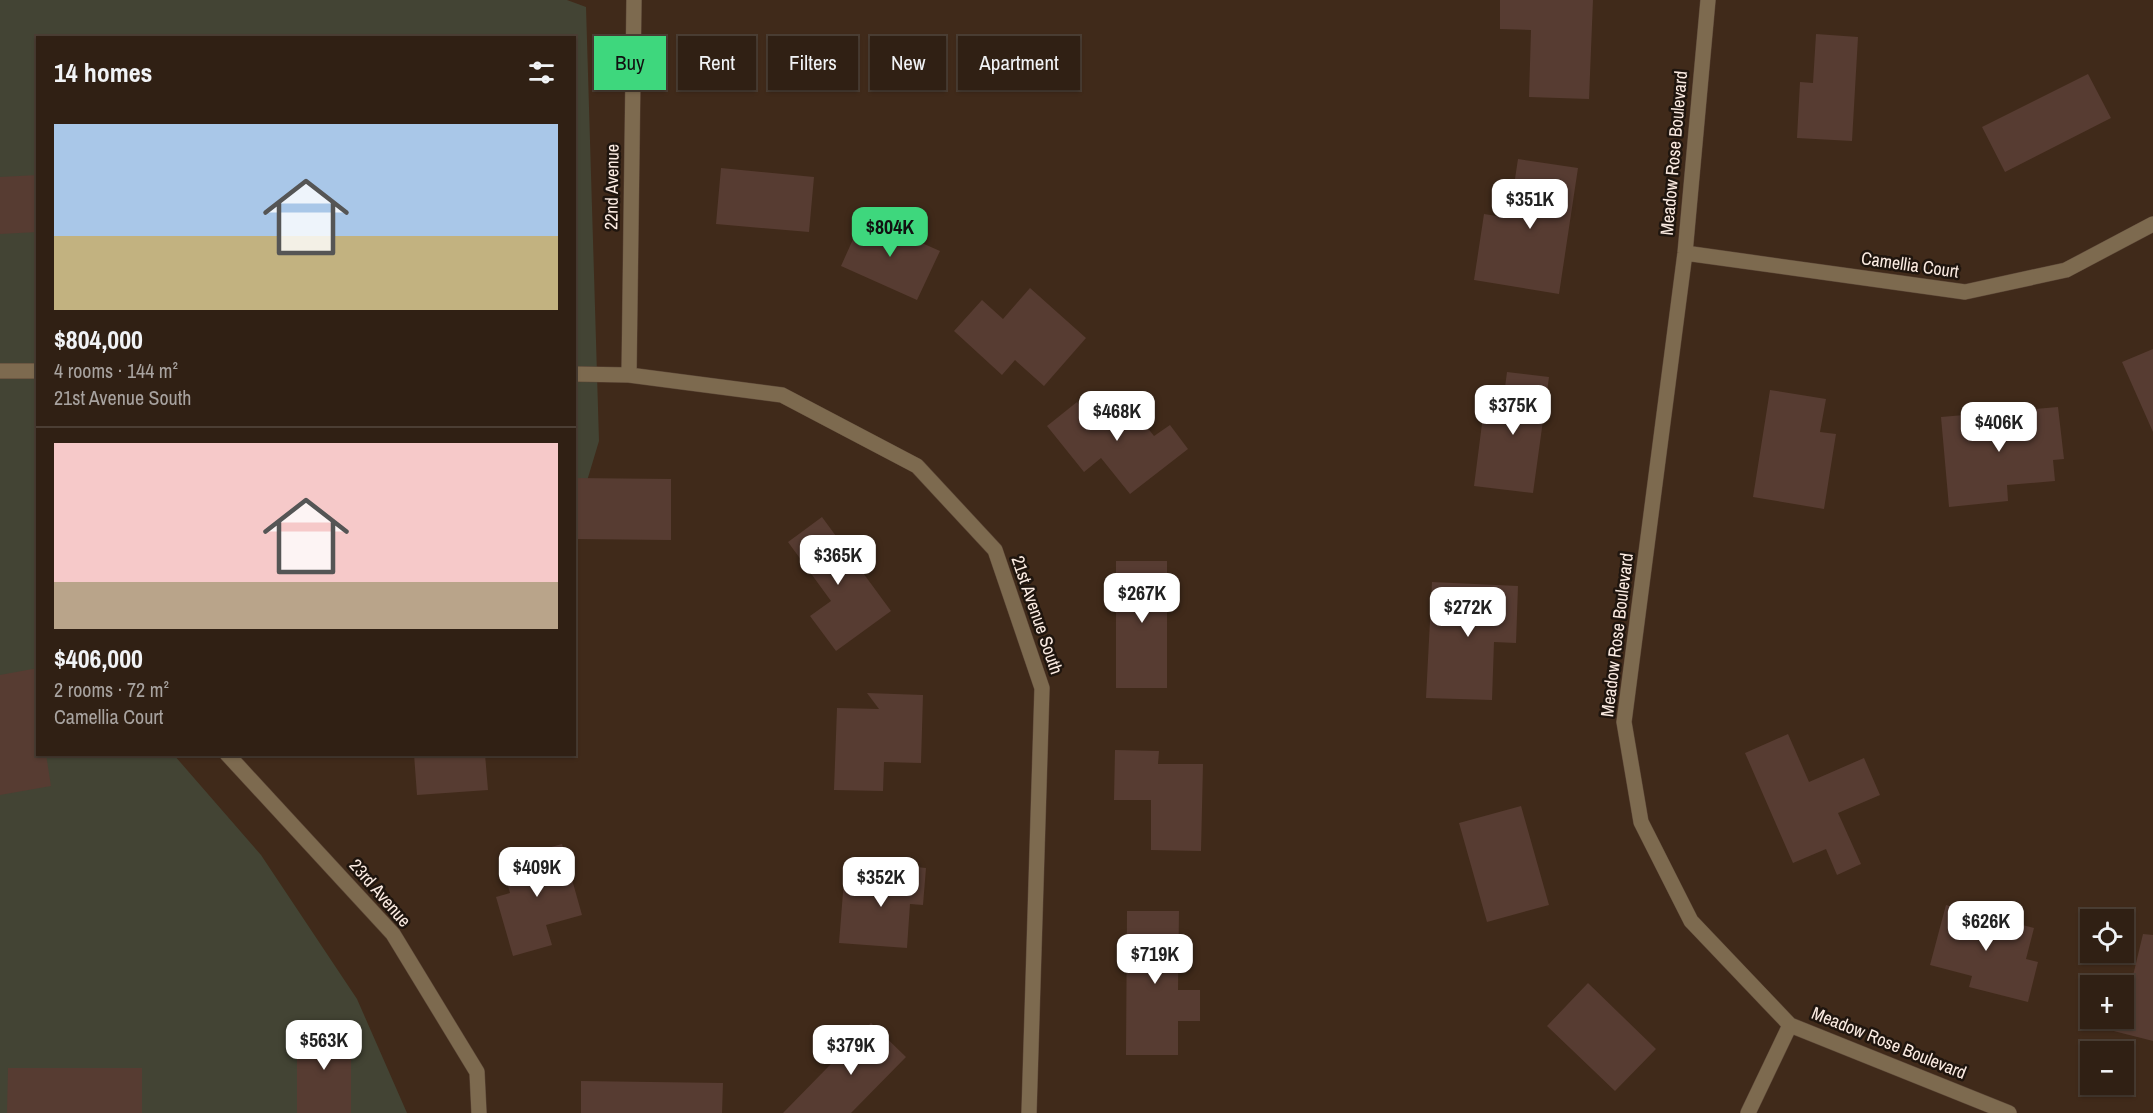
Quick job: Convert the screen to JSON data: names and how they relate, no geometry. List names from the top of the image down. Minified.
{"streets":{"street":["Meadow Rose Boulevard","22nd Avenue","Camellia Court","21st Avenue South","23rd Avenue"]},"crossings":[["Meadow Rose Boulevard","Camellia Court"],["22nd Avenue","21st Avenue South"]],"page":{"chip":["Buy","Rent","Filters","New","Apartment"],"heading":"14 homes","list":[{"name":"$804,000","note":"4 rooms · 144 m² · 21st Avenue South"},{"name":"$406,000","note":"2 rooms · 72 m² · Camellia Court"}],"price":["$351K","$804K","$375K","$468K","$406K","$365K","$267K","$272K","$409K","$352K","$626K","$719K","$563K","$379K"],"map_buttons":["+","−"]}}
